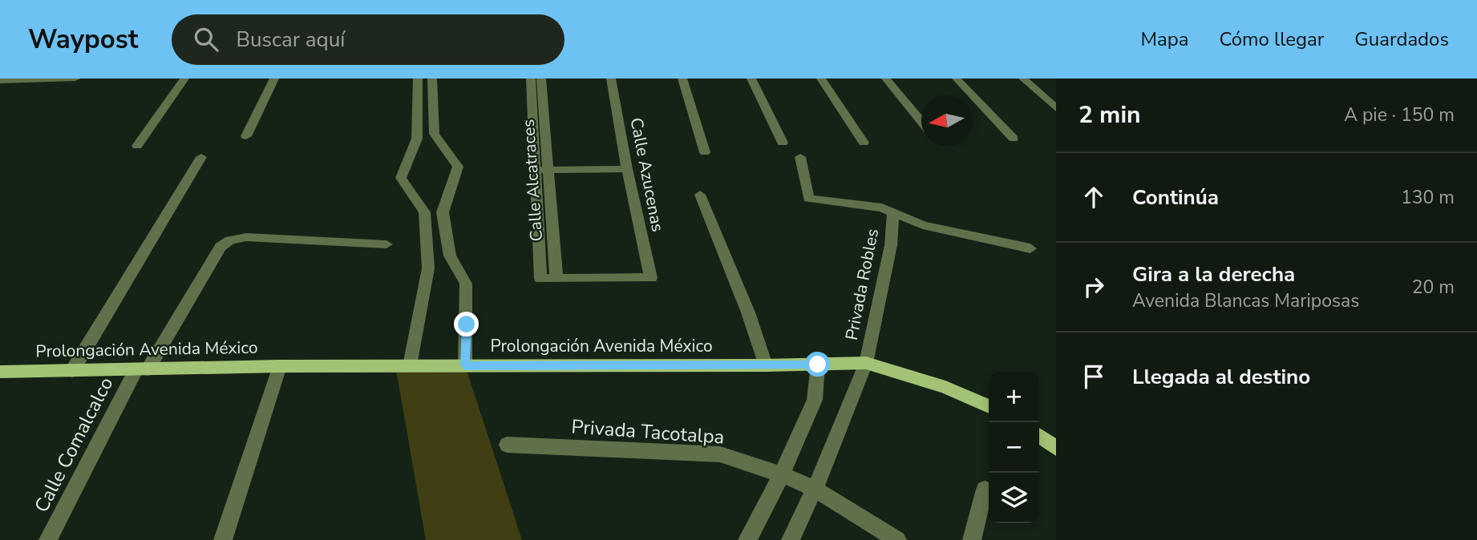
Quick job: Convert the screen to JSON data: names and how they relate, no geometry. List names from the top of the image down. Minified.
{"streets":{"main road":["Prolongación Avenida México"],"street":["Calle Azucenas","Calle Alcatraces","Privada Robles","Privada Tacotalpa","Calle Comalcalco"]},"crossings":[["Calle Azucenas","Calle Alcatraces"],["Privada Robles","Prolongación Avenida México"],["Privada Robles","Privada Tacotalpa"],["Prolongación Avenida México","Calle Comalcalco"]],"north":"left","page":{"header":"Waypost","search":"Buscar aquí","nav":["Mapa","Cómo llegar","Guardados"],"heading":["2 min","A pie · 150 m"],"list":[["Continúa","130 m"],["Gira a la derecha","Avenida Blancas Mariposas","20 m"],"Llegada al destino"],"map_buttons":["+","−"]}}
